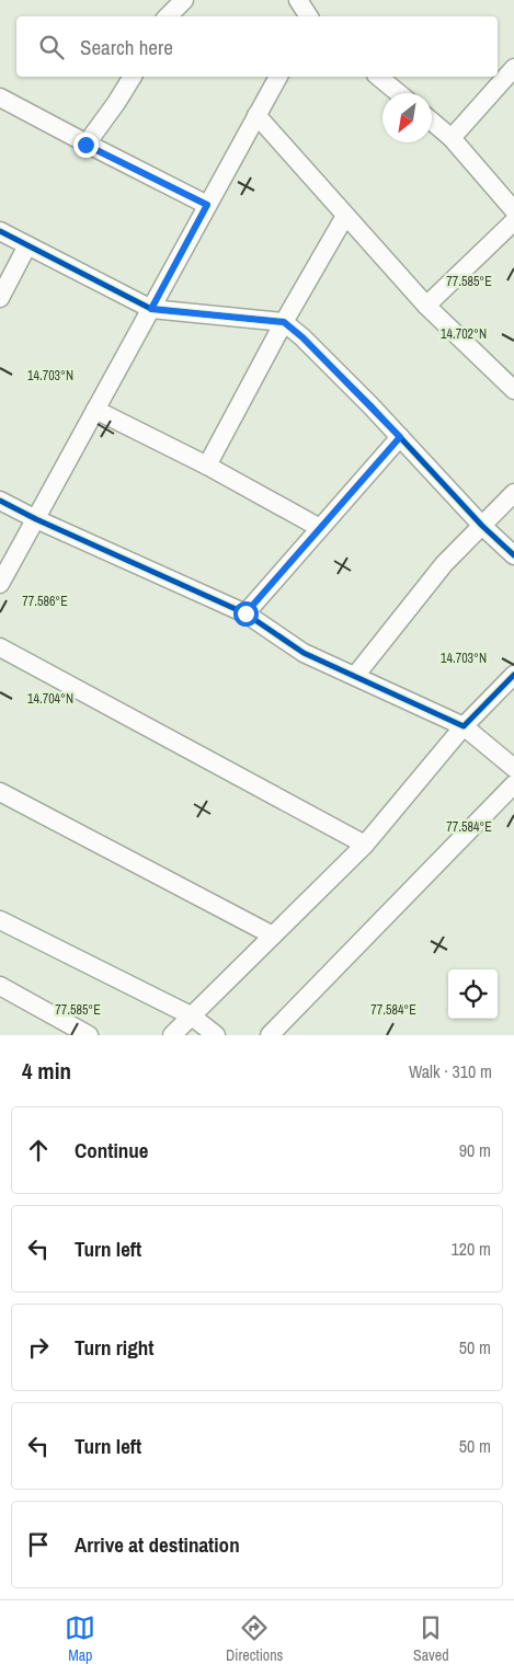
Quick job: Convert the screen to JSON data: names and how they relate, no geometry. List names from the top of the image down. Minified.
{"north":"bottom left","page":{"search":"Search here","heading":["4 min","Walk · 310 m"],"list":[["Continue","90 m"],["Turn left","120 m"],["Turn right","50 m"],["Turn left","50 m"],"Arrive at destination"],"nav":["Map","Directions","Saved"]},"coordinates":["77.585°E","14.702°N","14.703°N","77.586°E","14.704°N","77.584°E"]}
